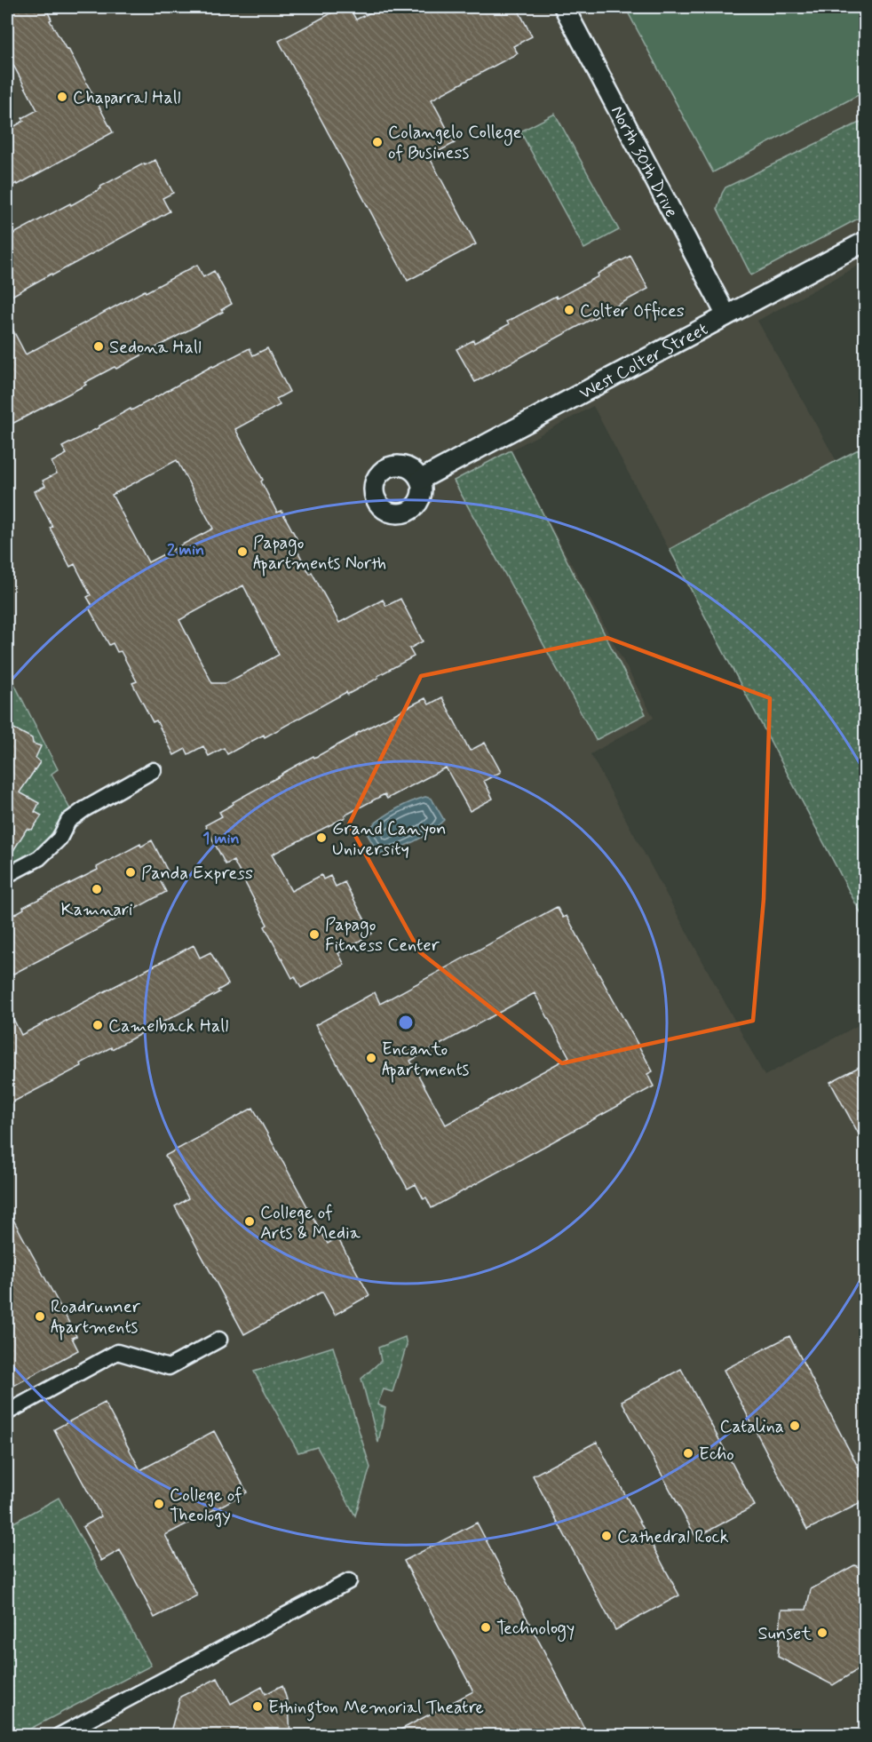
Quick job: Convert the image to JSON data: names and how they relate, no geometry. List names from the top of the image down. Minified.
{"streets":{"street":["North 30th Drive","West Colter Street"]},"crossings":[["North 30th Drive","West Colter Street"]],"places":["Chaparral Hall","Colangelo College of Business","Colter Offices","Sedona Hall","Papago Apartments North","Grand Canyon University","Panda Express","Kamnari","Papago Fitness Center","Camelback Hall","Encanto Apartments","College of Arts & Media","Roadrunner Apartments","Catalina","Echo","College of Theology","Cathedral Rock","Technology","Sunset","Ethington Memorial Theatre"],"rings":["2 min","1 min"]}
